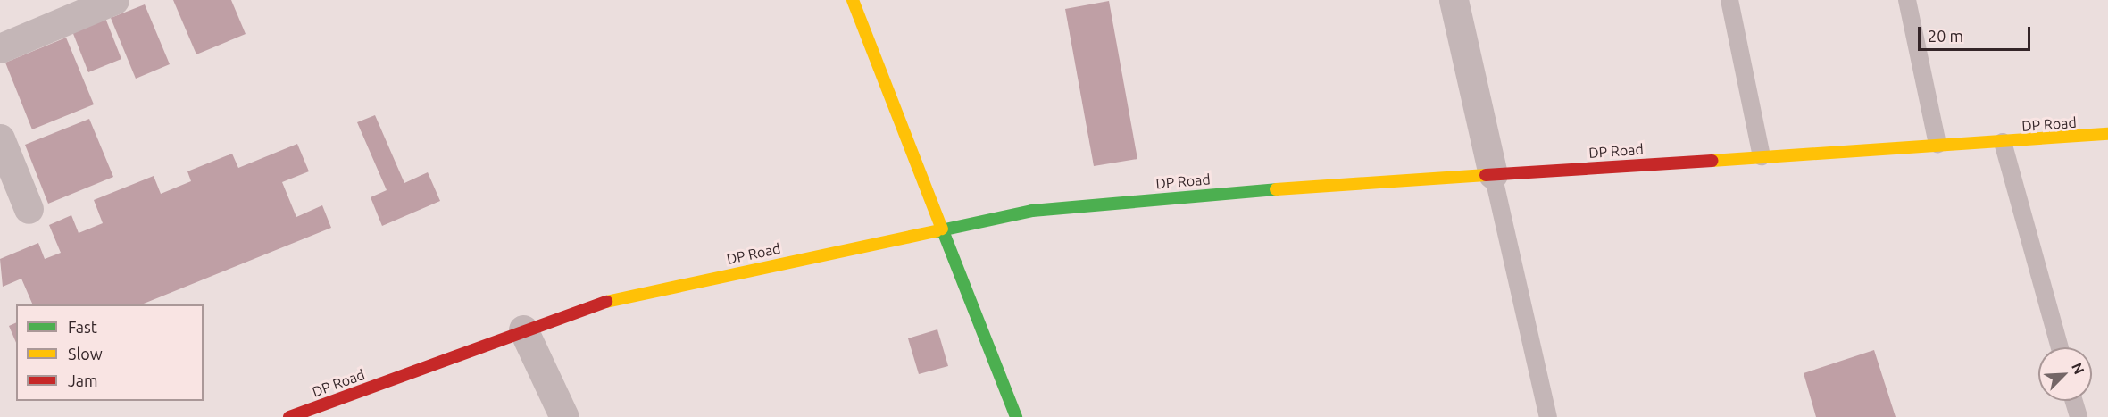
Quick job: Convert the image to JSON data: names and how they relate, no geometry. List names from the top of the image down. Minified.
{"streets":{"street":["DP Road"]},"legend":["Fast","Slow","Jam"],"scale_bar":"20 m","north":"top right"}
